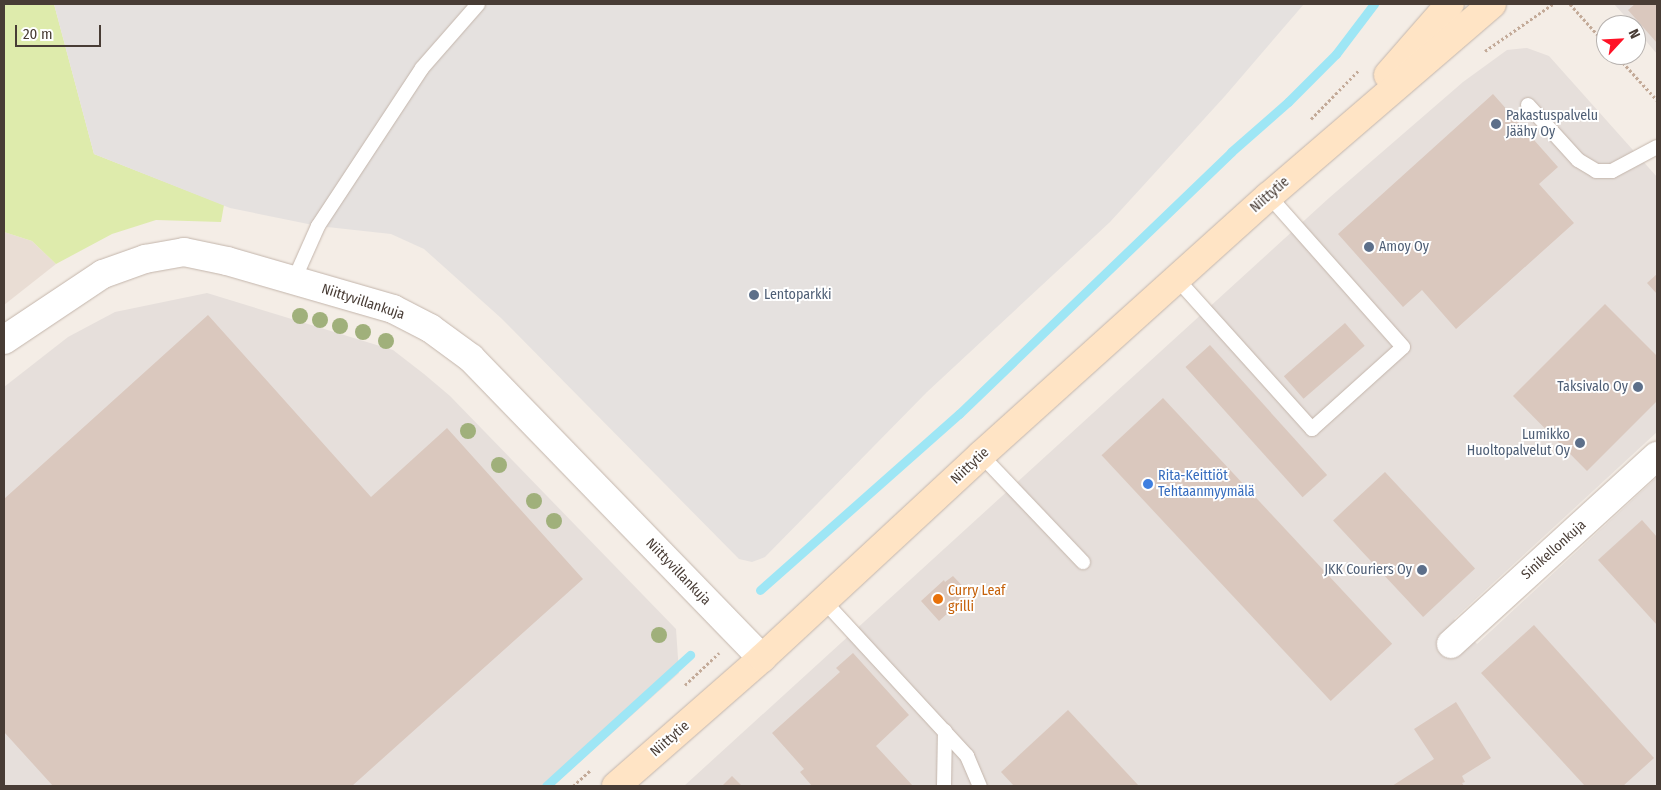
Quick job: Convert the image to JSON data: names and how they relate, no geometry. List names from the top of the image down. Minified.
{"streets":{"main road":["Niittytie"],"street":["Niittyvillankuja","Sinikellonkuja"]},"crossings":[["Niittytie","Niittyvillankuja"]],"places":["Pakastuspalvelu Jäähy Oy","Amoy Oy","Lentoparkki","Taksivalo Oy","Lumikko Huoltopalvelut Oy","Rita-Keittiöt Tehtaanmyymälä","JKK Couriers Oy","Curry Leaf grilli"],"scale_bar":"20 m","north":"top right"}
